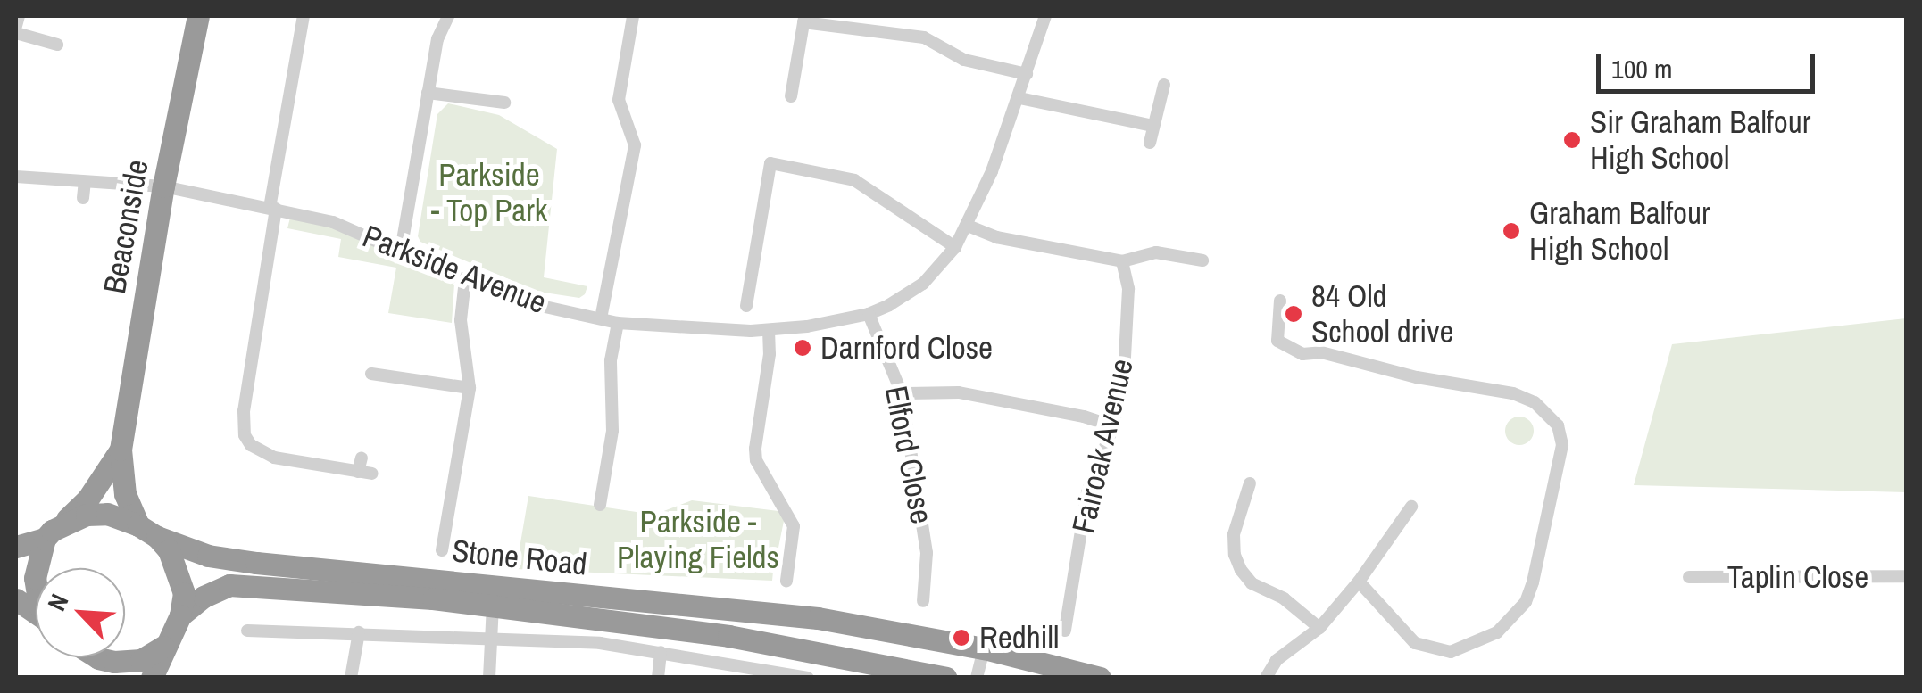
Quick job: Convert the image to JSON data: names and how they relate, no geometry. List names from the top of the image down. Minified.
{"streets":{"highway":["Beaconside","Stone Road"],"street":["Parkside Avenue","Fairoak Avenue","Elford Close","Taplin Close"]},"crossings":[["Beaconside","Parkside Avenue"],["Beaconside","Stone Road"],["Parkside Avenue","Elford Close"]],"parks":["Parkside - Top Park","Parkside - Playing Fields"],"places":["Sir Graham Balfour High School","Graham Balfour High School","84 Old School drive","Darnford Close","Redhill"],"scale_bar":"100 m","north":"top left"}
